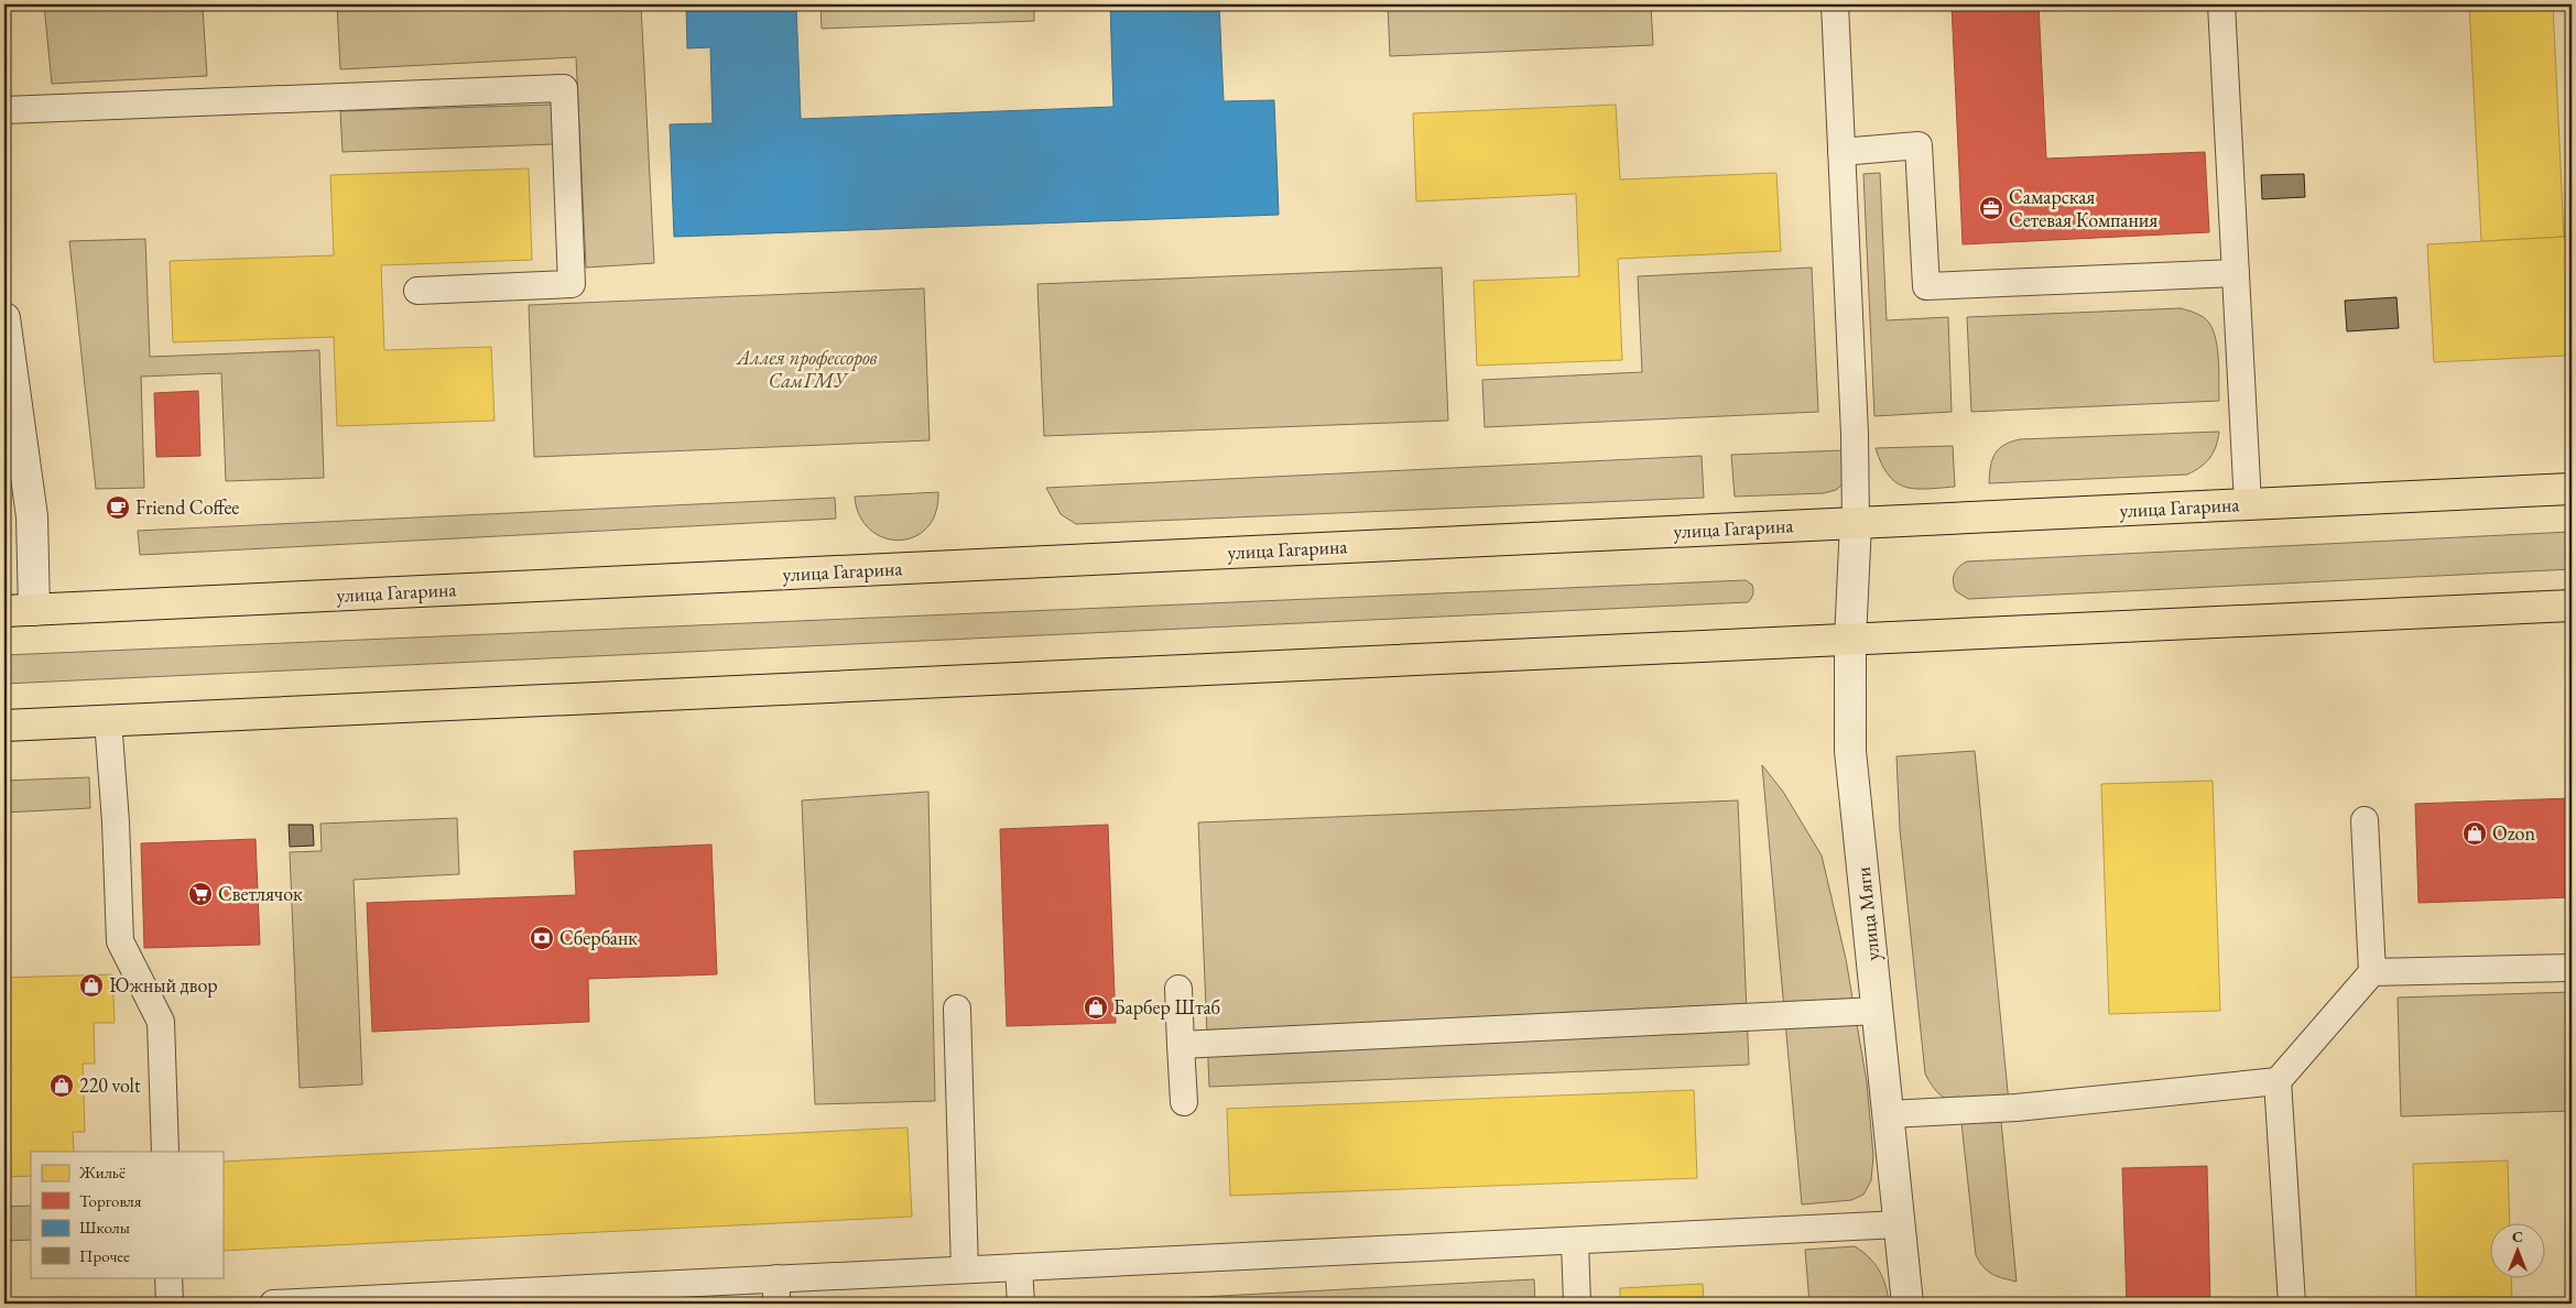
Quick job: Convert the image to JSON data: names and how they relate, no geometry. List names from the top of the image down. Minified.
{"streets":{"main road":["улица Гагарина"],"street":["улица Мяги"]},"crossings":[["улица Гагарина","улица Мяги"]],"parks":["Аллея профессоров СамГМУ"],"places":{"office":["Самарская Сетевая Компания"],"cafe":["Friend Coffee"],"shop":["Ozon","Южный двор","Барбер Штаб","220 volt"],"supermarket":["Светлячок"],"bank":["Сбербанк"]},"legend":["Жильё","Торговля","Школы","Прочее"],"north":"top"}
